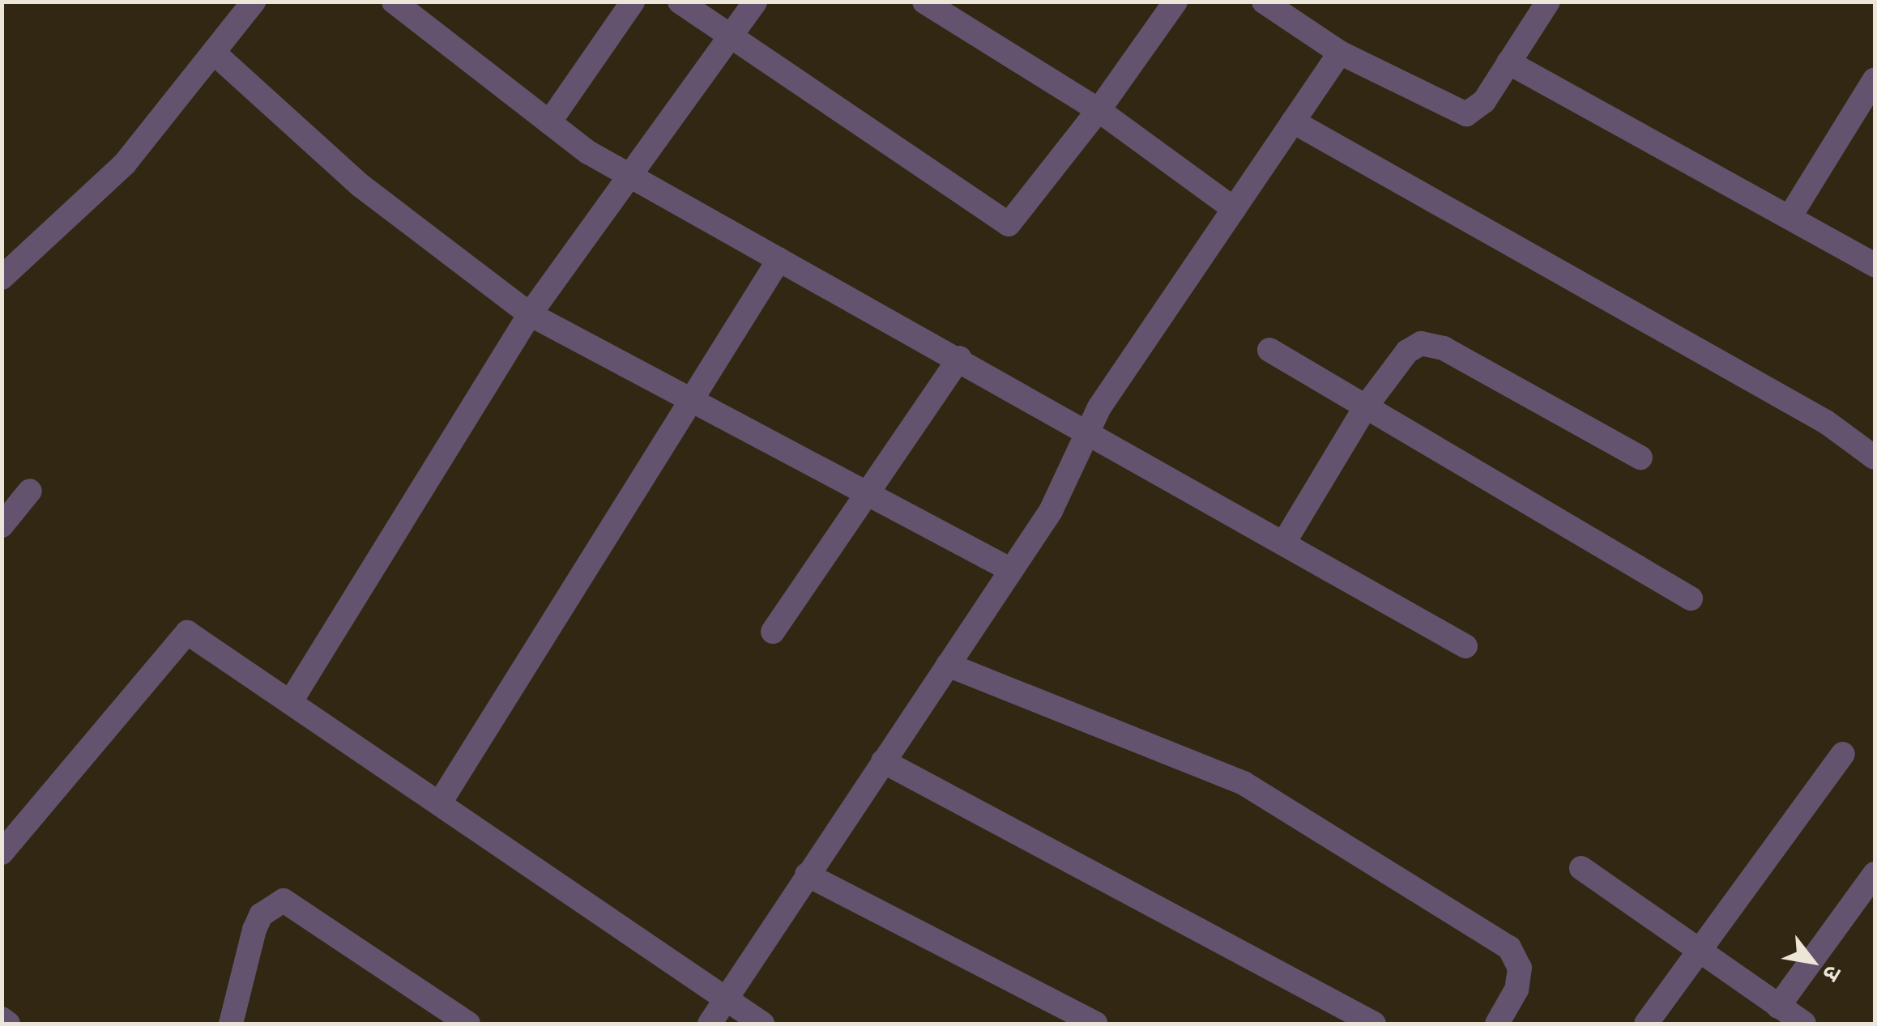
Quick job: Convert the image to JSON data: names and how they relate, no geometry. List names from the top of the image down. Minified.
{"north":"bottom right"}
